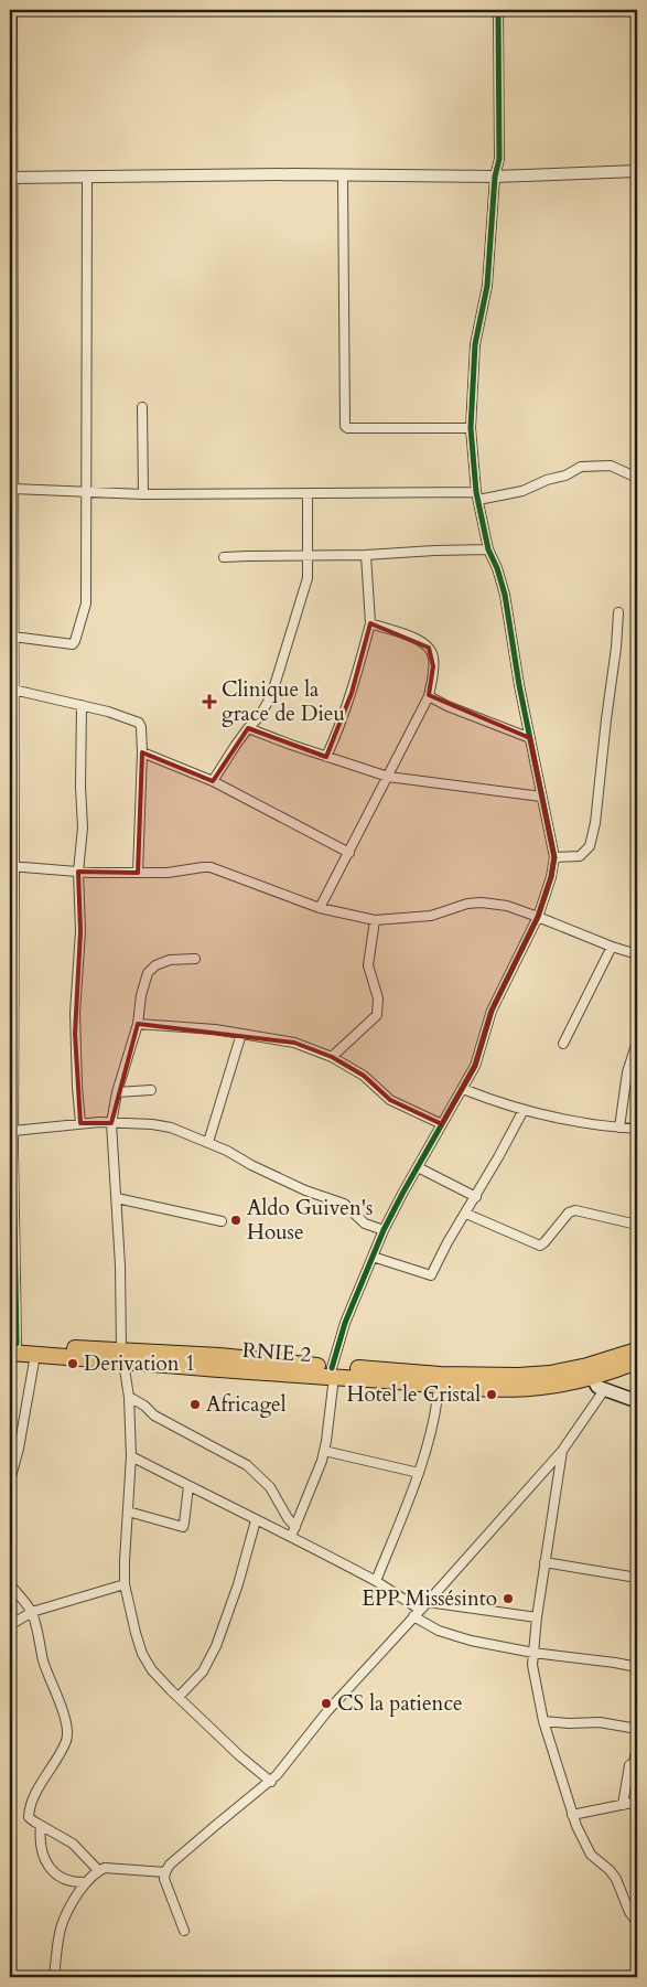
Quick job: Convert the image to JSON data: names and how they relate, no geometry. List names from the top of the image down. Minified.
{"streets":{"highway":["RNIE 2"]},"places":{"health":["Clinique la grace de Dieu"],"other":["Aldo Guiven's House","Derivation 1","Hotel le Cristal","Africagel","EPP Missésinto","CS la patience"]}}
